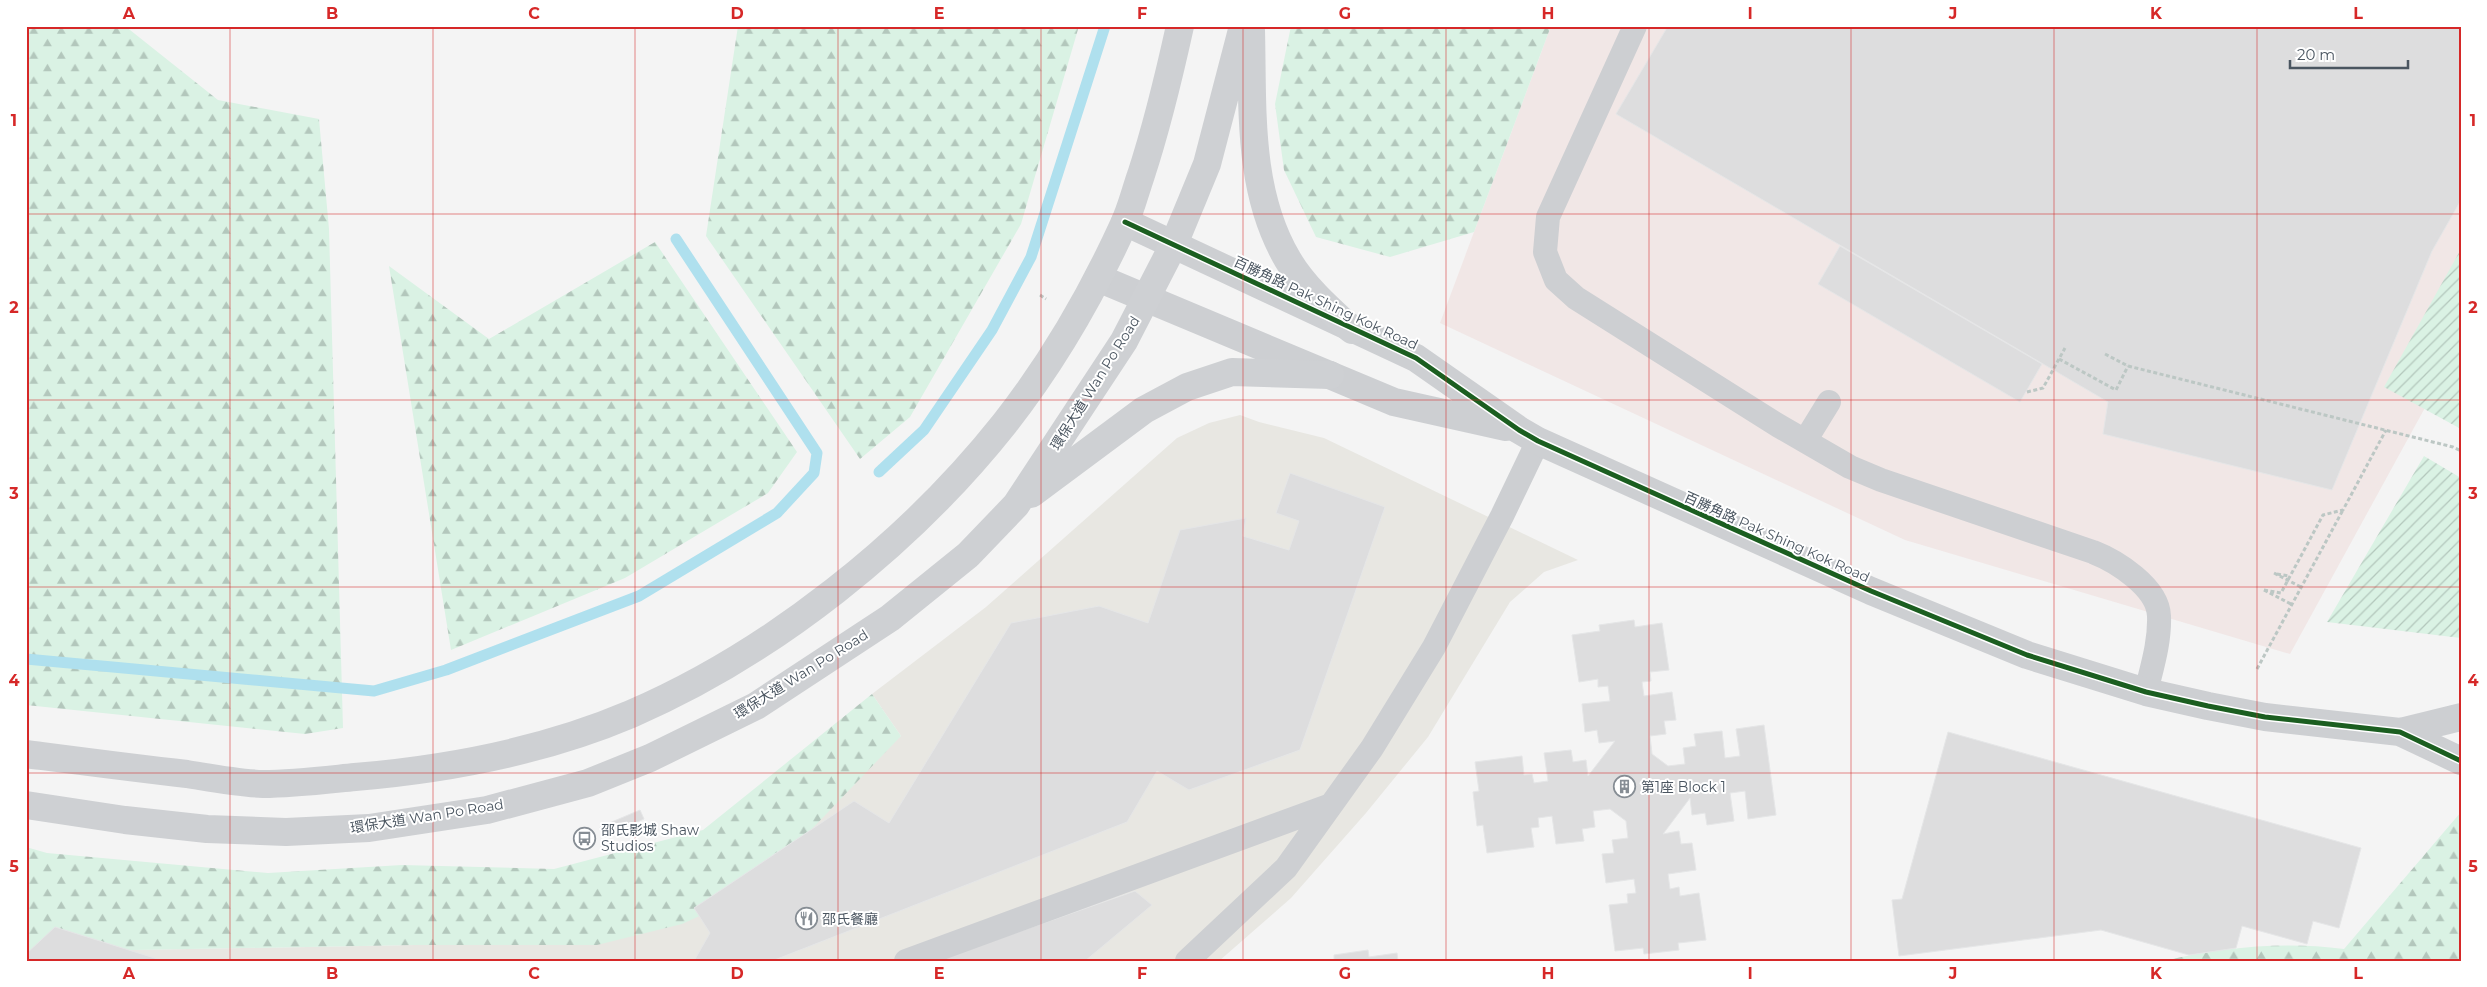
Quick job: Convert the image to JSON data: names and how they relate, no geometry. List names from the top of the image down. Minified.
{"streets":{"main road":["環保大道 Wan Po Road"],"street":["百勝角路 Pak Shing Kok Road"]},"crossings":[["百勝角路 Pak Shing Kok Road","環保大道 Wan Po Road"]],"places":{"building":["第1座 Block 1"],"bus stop":["邵氏影城 Shaw Studios"],"restaurant":["邵氏餐廳"]},"scale_bar":"20 m","grid":{"columns":["A","B","C","D","E","F","G","H","I","J","K","L"],"rows":["1","2","3","4","5"]}}
